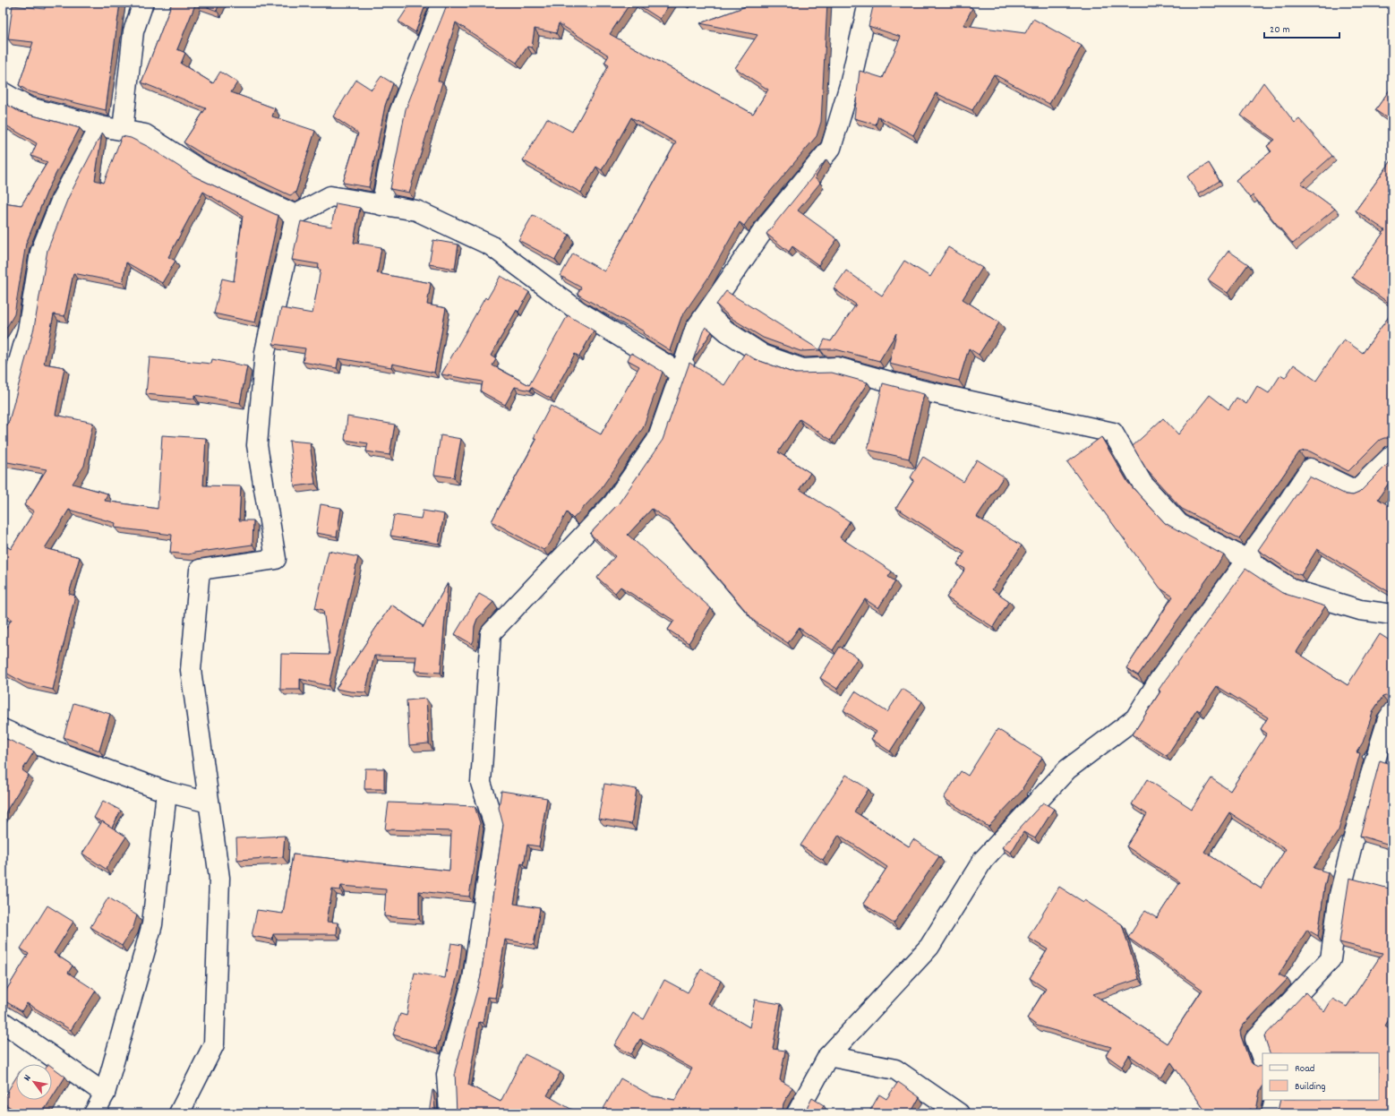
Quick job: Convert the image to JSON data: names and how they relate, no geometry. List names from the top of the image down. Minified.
{"legend":["Road","Building"],"scale_bar":"20 m","north":"top left"}
